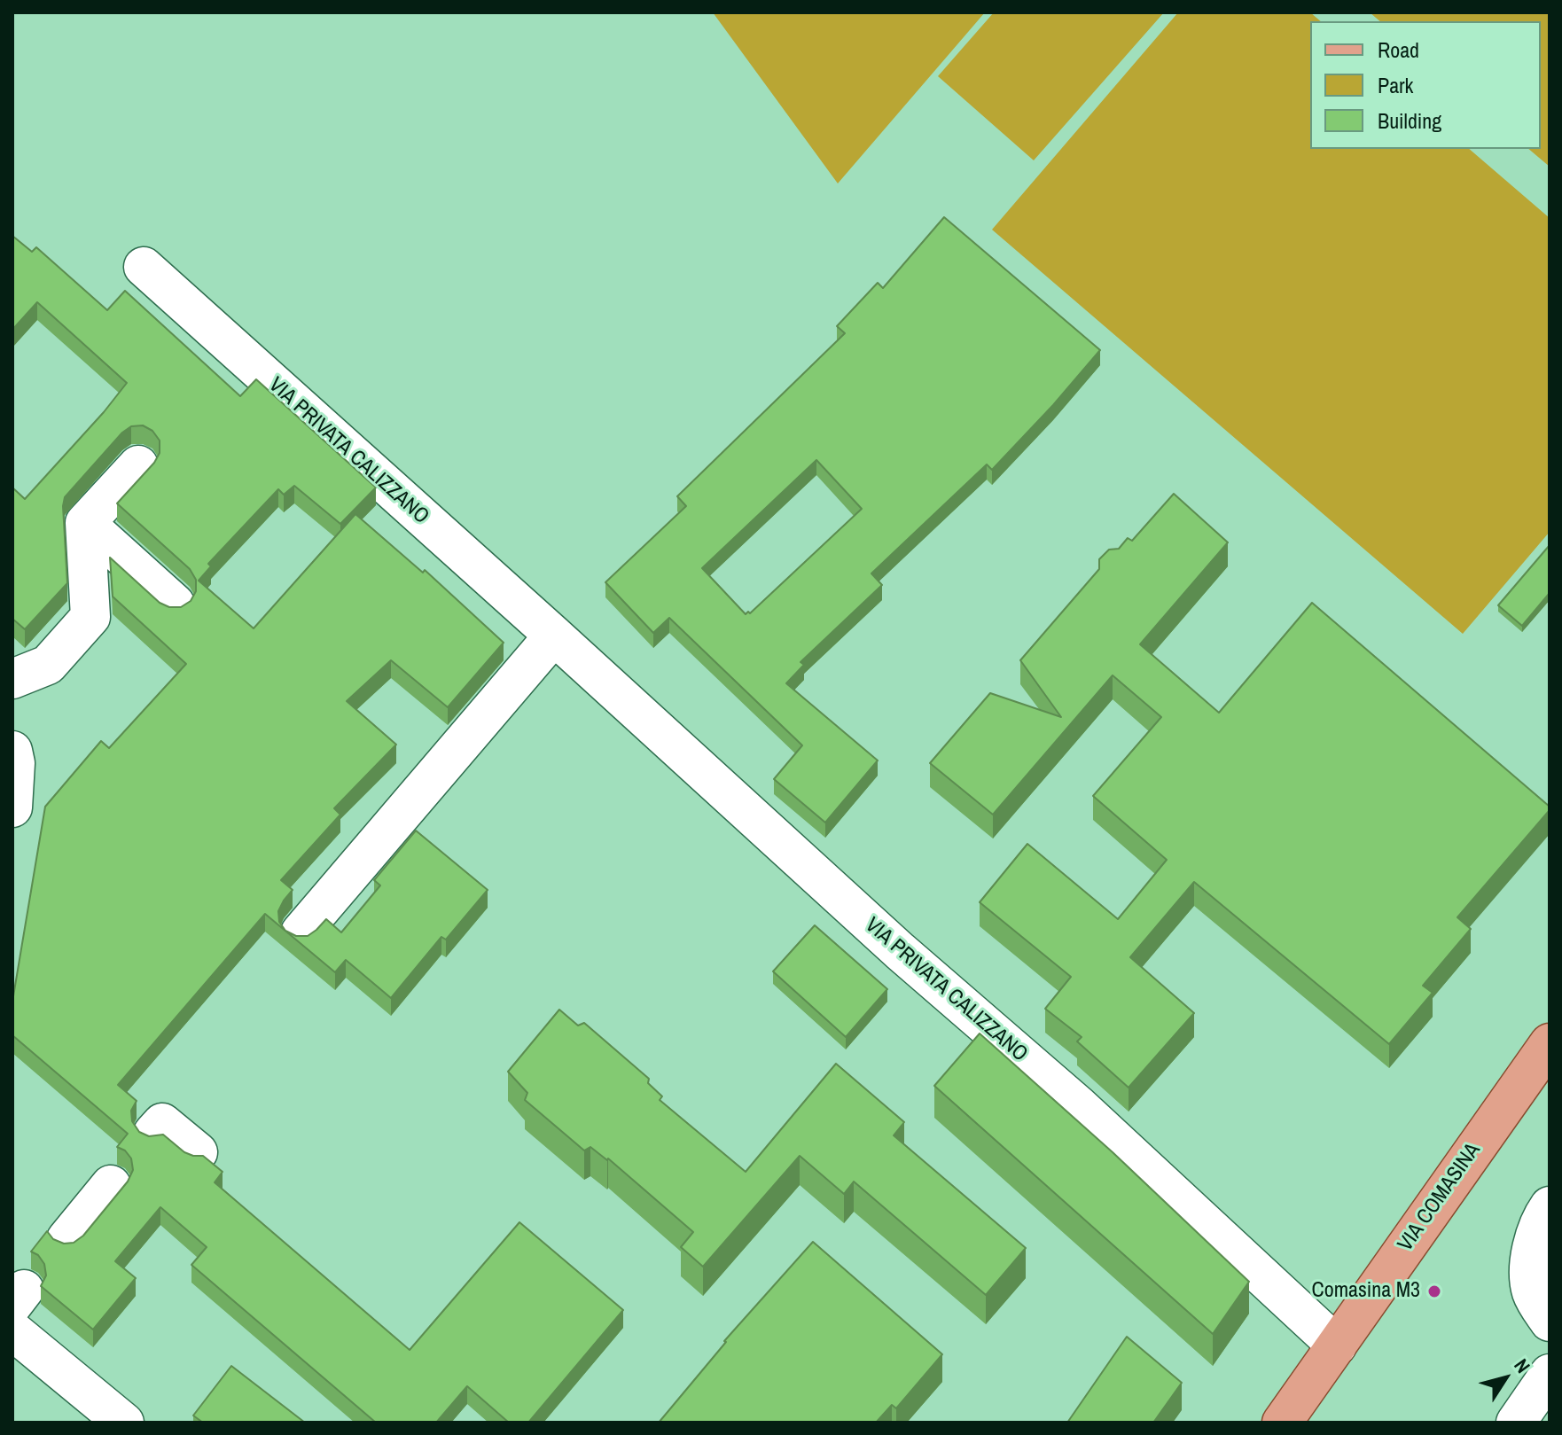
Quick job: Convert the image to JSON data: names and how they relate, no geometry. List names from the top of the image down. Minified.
{"streets":{"main road":["VIA COMASINA"],"street":["VIA PRIVATA CALIZZANO"]},"crossings":[["VIA PRIVATA CALIZZANO","VIA COMASINA"]],"places":["Comasina M3"],"legend":["Road","Park","Building"],"north":"top right"}
